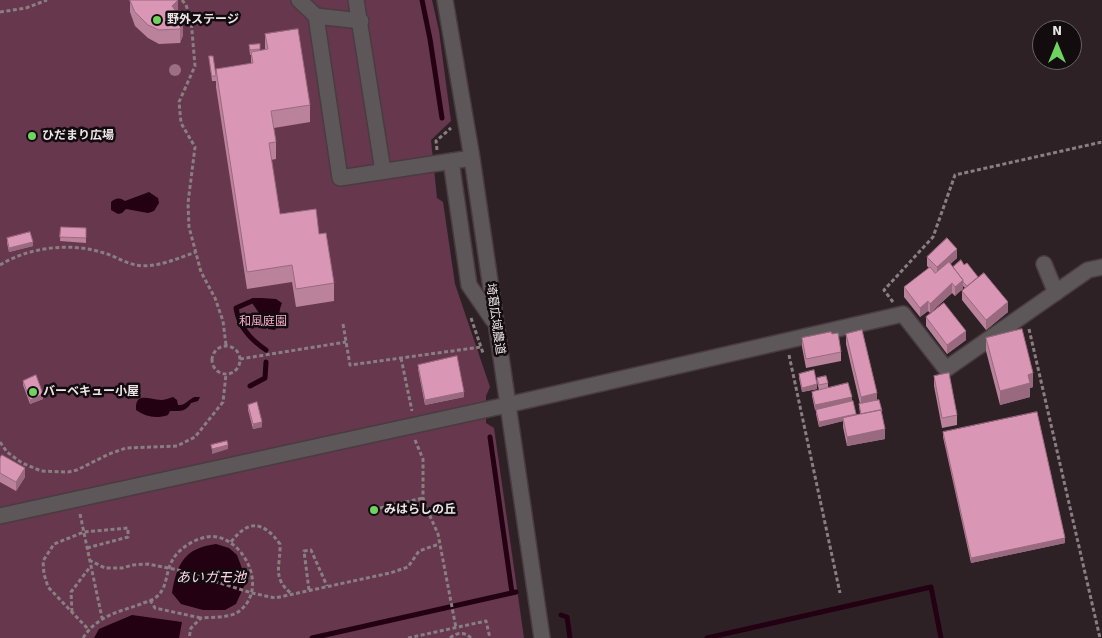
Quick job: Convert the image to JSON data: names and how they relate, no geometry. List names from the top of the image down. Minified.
{"streets":{"street":["埼葛広域農道"]},"water":["あいガモ池"],"parks":["和風庭園"],"places":["野外ステージ","ひだまり広場","バーベキュー小屋","みはらしの丘"],"north":"top"}
